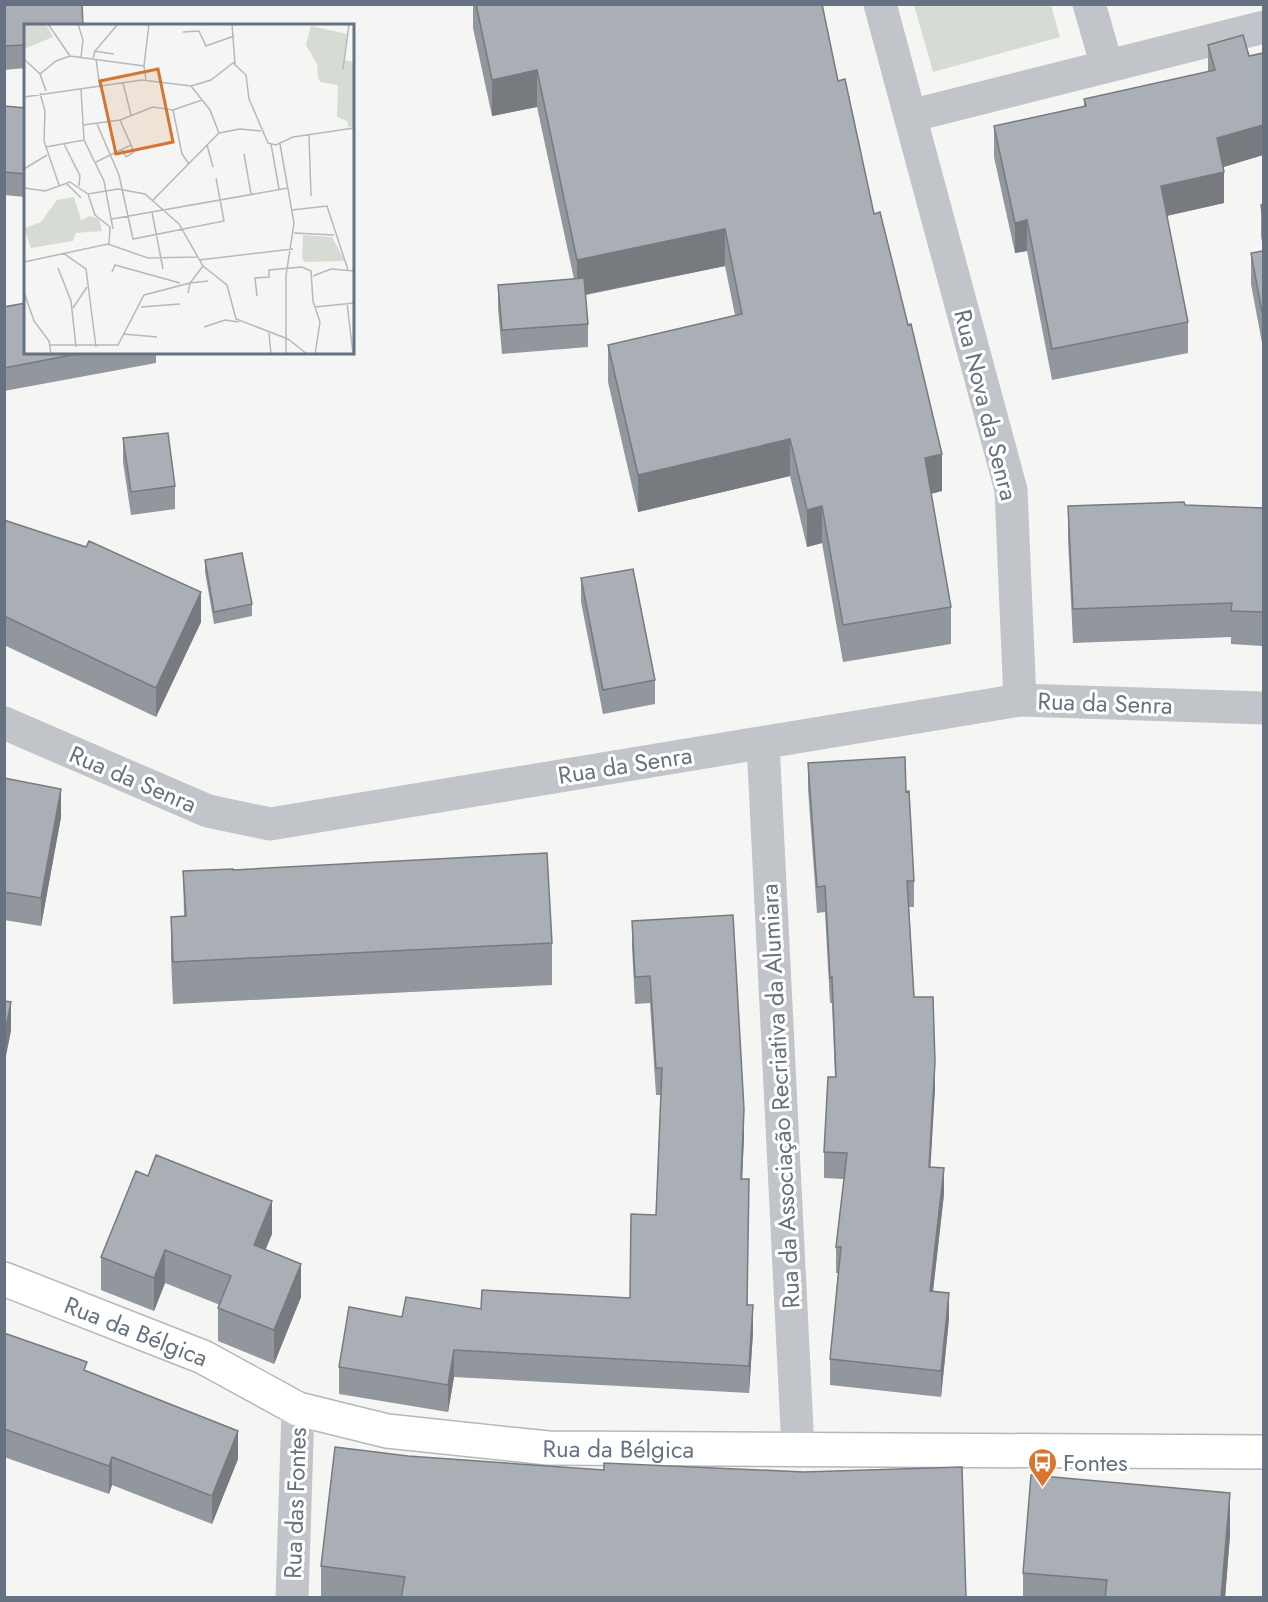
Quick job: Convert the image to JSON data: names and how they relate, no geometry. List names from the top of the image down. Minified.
{"streets":{"main road":["Rua da Bélgica"],"street":["Rua Nova da Senra","Rua da Senra","Rua da Associação Recriativa da Alumiara","Rua das Fontes"]},"crossings":[["Rua Nova da Senra","Rua da Senra"],["Rua da Senra","Rua da Associação Recriativa da Alumiara"],["Rua da Associação Recriativa da Alumiara","Rua da Bélgica"],["Rua da Bélgica","Rua das Fontes"]],"places":{"bus stop":["Fontes"]}}
